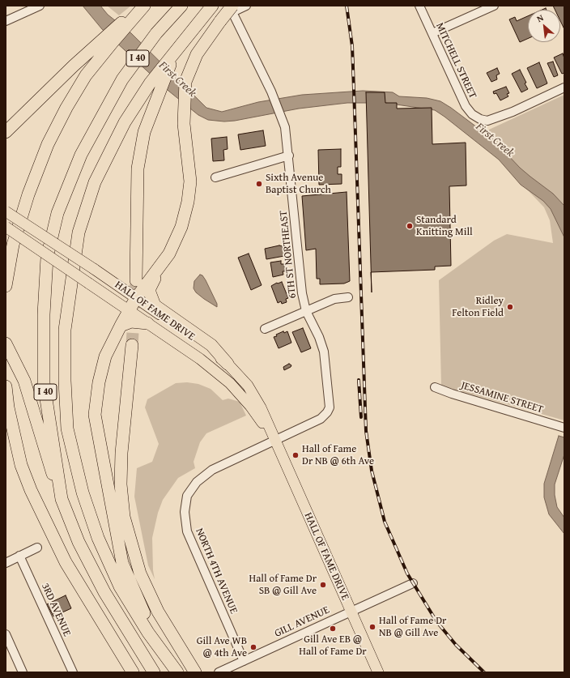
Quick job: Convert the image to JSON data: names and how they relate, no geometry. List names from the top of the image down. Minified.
{"streets":{"highway":["I 40"],"main road":["HALL OF FAME DRIVE"],"street":["MITCHELL STREET","6TH ST NORTHEAST","JESSAMINE STREET","NORTH 4TH AVENUE","3RD AVENUE","GILL AVENUE"]},"crossings":[["6TH ST NORTHEAST","NORTH 4TH AVENUE"],["HALL OF FAME DRIVE","NORTH 4TH AVENUE"],["HALL OF FAME DRIVE","GILL AVENUE"],["NORTH 4TH AVENUE","GILL AVENUE"]],"water":["First Creek"],"places":["Sixth Avenue Baptist Church","Standard Knitting Mill","Ridley Felton Field","Hall of Fame Dr NB @ 6th Ave","Hall of Fame Dr SB @ Gill Ave","Hall of Fame Dr NB @ Gill Ave","Gill Ave EB @ Hall of Fame Dr","Gill Ave WB @ 4th Ave"],"north":"top left"}
